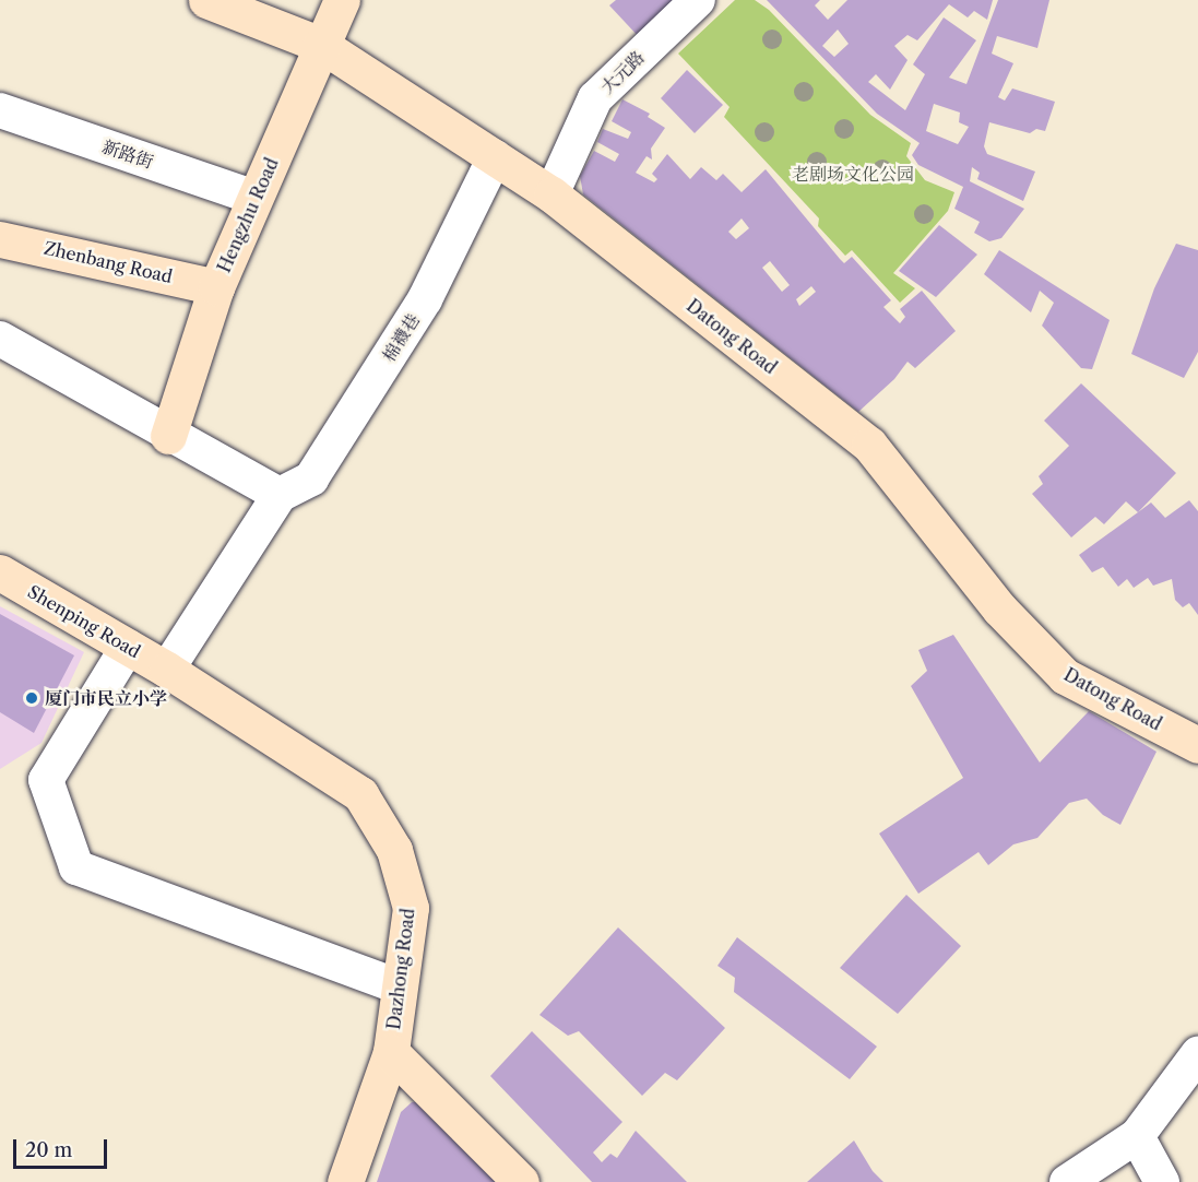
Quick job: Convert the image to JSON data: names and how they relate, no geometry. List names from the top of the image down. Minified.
{"streets":{"street":["大元路","新路街","Hengzhu Road","Zhenbang Road","Datong Road","棉襪巷","Shenping Road","Dazhong Road"]},"crossings":[["大元路","Datong Road"],["新路街","Hengzhu Road"],["Hengzhu Road","Zhenbang Road"],["Hengzhu Road","Datong Road"],["Datong Road","棉襪巷"],["Shenping Road","Dazhong Road"]],"parks":["老剧场文化公园"],"places":["厦门市民立小学"],"scale_bar":"20 m"}
